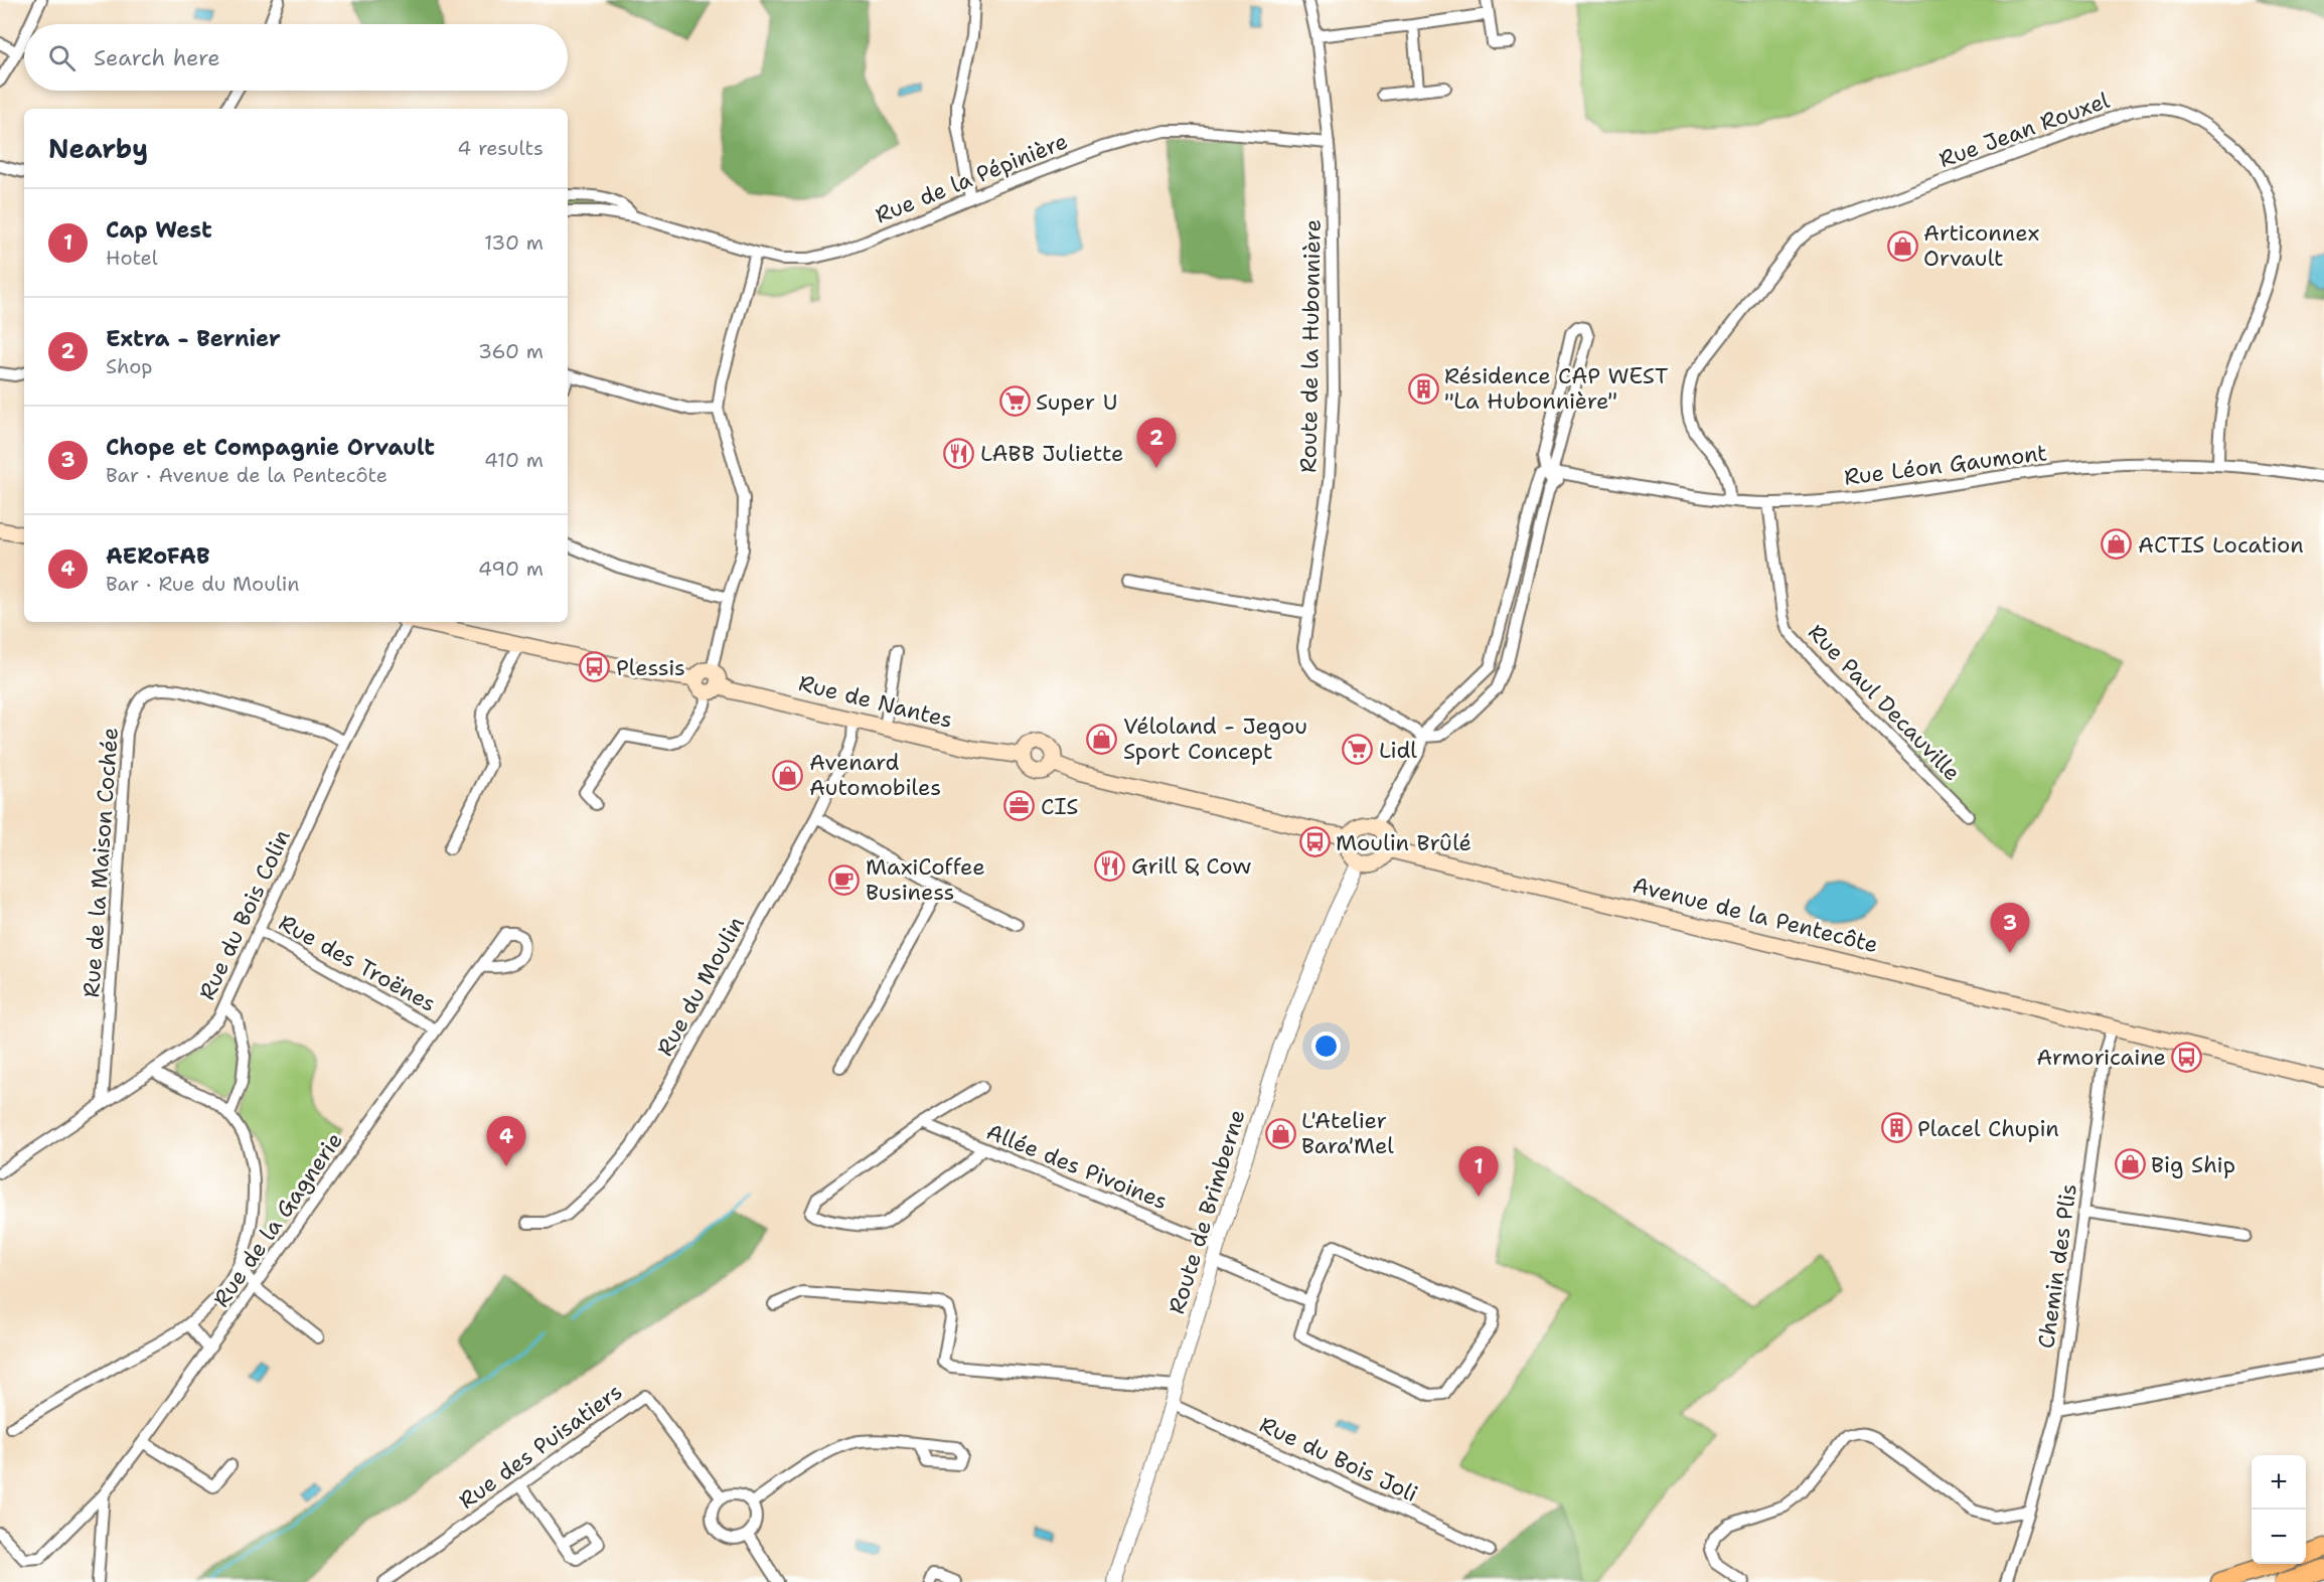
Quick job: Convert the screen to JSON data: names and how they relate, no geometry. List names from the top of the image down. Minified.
{"streets":{"main road":["Rue de Nantes","Avenue de la Pentecôte"],"street":["Rue Jean Rouxel","Rue de la Pépinière","Route de la Hubonnière","Rue Léon Gaumont","Rue Paul Decauville","Rue de la Maison Cochée","Rue du Bois Colin","Rue des Troënes","Rue du Moulin","Allée des Pivoines","Route de Brimberne","Rue de la Gagnerie","Chemin des Plis","Rue des Puisatiers","Rue du Bois Joli"]},"crossings":[["Rue Jean Rouxel","Rue Léon Gaumont"],["Rue de la Pépinière","Route de la Hubonnière"],["Rue Léon Gaumont","Rue Paul Decauville"],["Rue de Nantes","Rue du Moulin"],["Rue de la Maison Cochée","Rue du Bois Colin"],["Rue du Bois Colin","Rue des Troënes"],["Avenue de la Pentecôte","Route de Brimberne"],["Avenue de la Pentecôte","Chemin des Plis"],["Rue des Troënes","Rue de la Gagnerie"],["Allée des Pivoines","Route de Brimberne"],["Route de Brimberne","Rue du Bois Joli"]],"places":{"shop":["Articonnex Orvault","ACTIS Location","Véloland - Jegou Sport Concept","Avenard Automobiles","L'Atelier Bara'Mel","Big Ship"],"building":["Résidence CAP WEST \"La Hubonnière\"","Placel Chupin"],"supermarket":["Super U","Lidl"],"restaurant":["LABB Juliette","Grill & Cow"],"bus stop":["Plessis","Moulin Brûlé","Armoricaine"],"office":["CIS"],"cafe":["MaxiCoffee Business"]},"page":{"search":"Search here","heading":["Nearby","4 results"],"list":[{"mark":"1","name":"Cap West","note":"Hotel","value":"130 m"},{"mark":"2","name":"Extra - Bernier","note":"Shop","value":"360 m"},{"mark":"3","name":"Chope et Compagnie Orvault","note":"Bar · Avenue de la Pentecôte","value":"410 m"},{"mark":"4","name":"AERoFAB","note":"Bar · Rue du Moulin","value":"490 m"}],"pins":["2","3","4","1"],"map_buttons":["+","−"]}}
